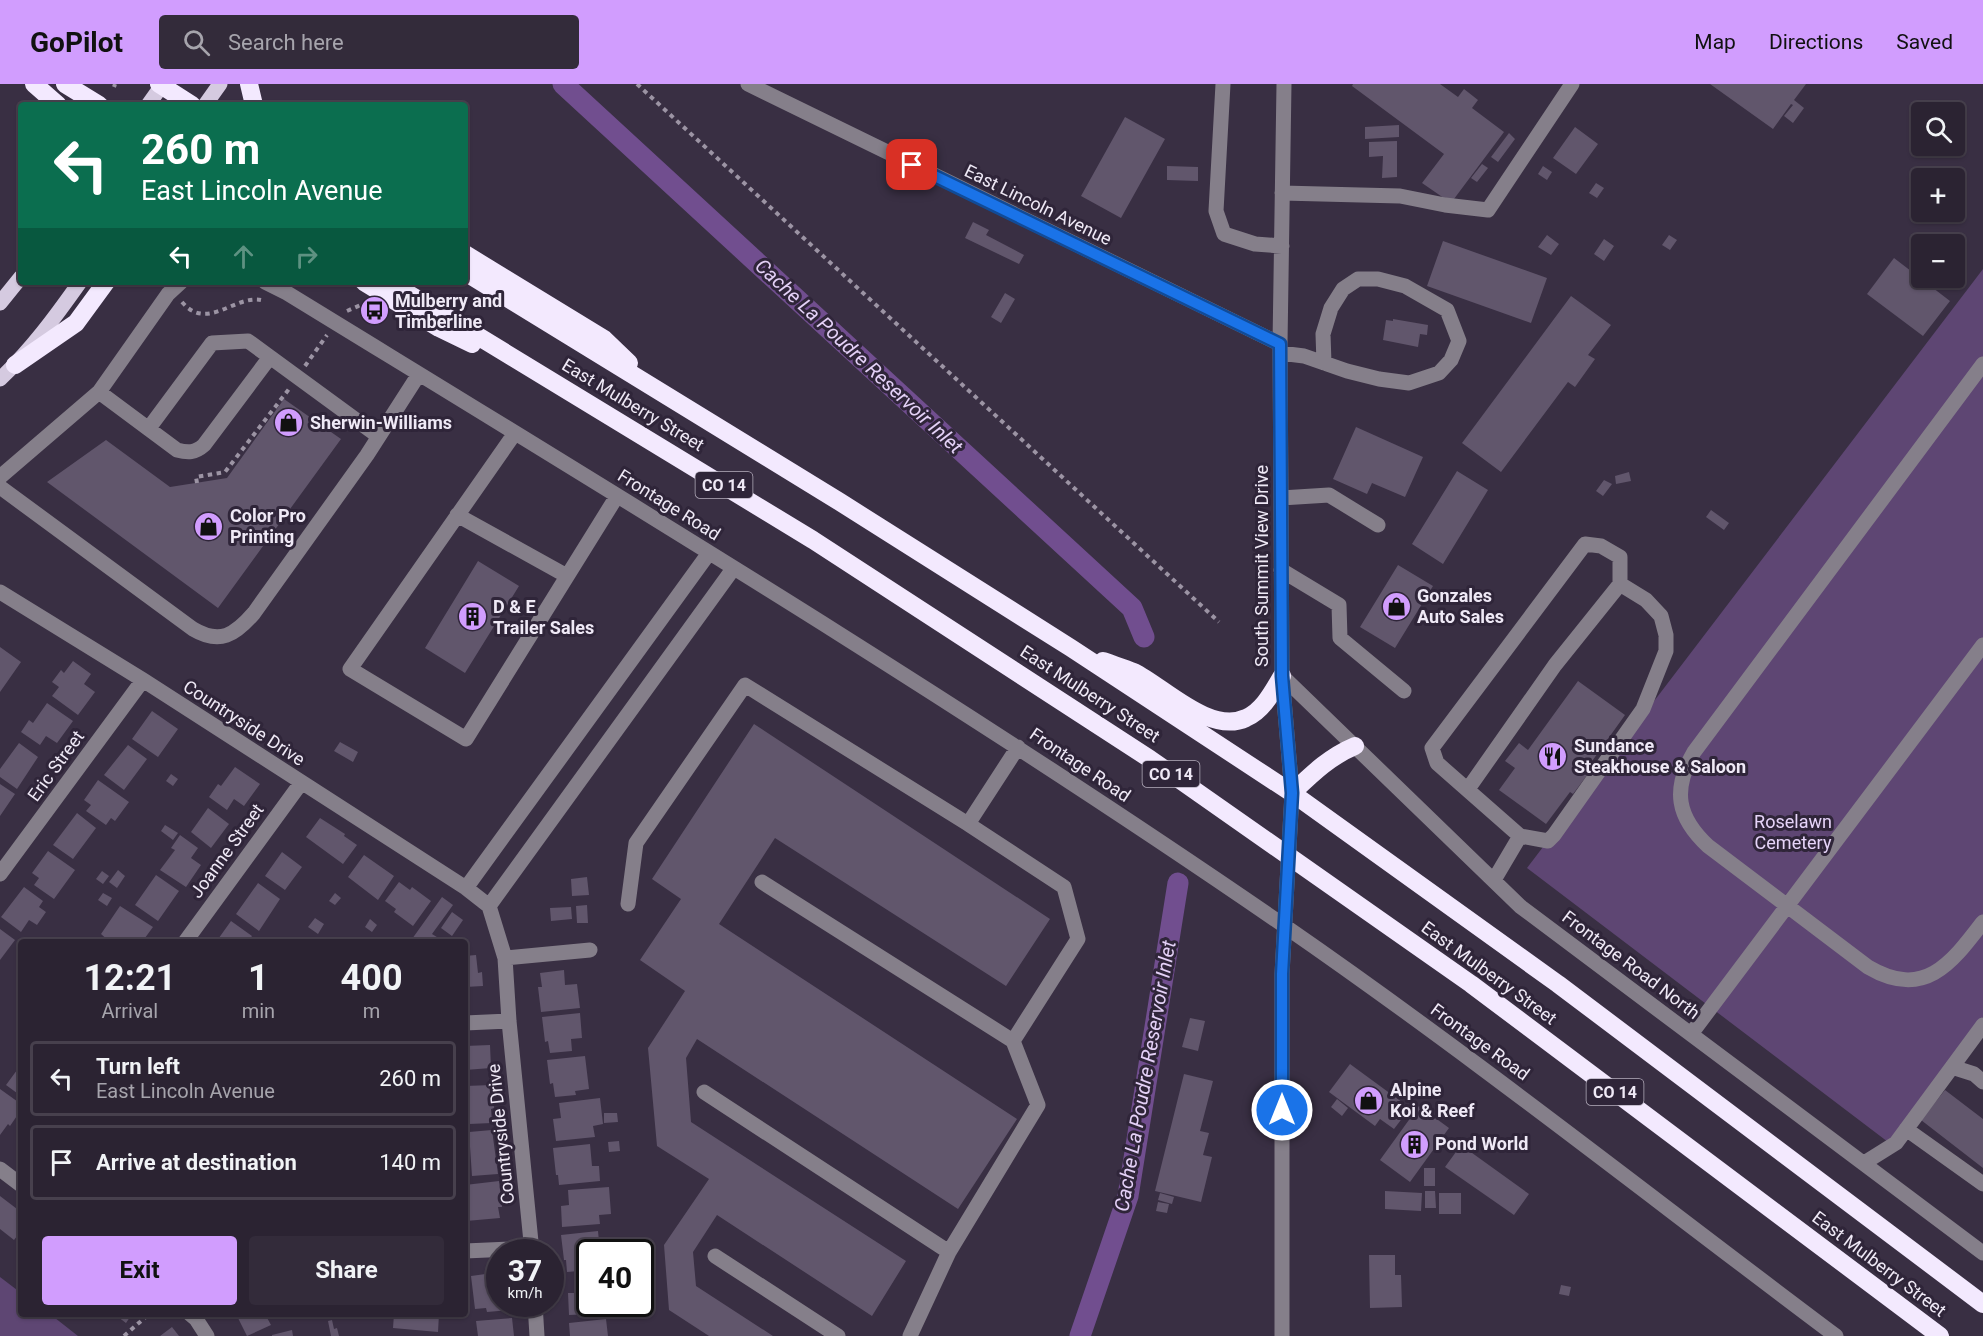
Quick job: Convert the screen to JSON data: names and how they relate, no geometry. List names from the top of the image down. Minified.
{"streets":{"highway":["East Mulberry Street","CO 14"],"street":["East Lincoln Avenue","Frontage Road","South Summit View Drive","Countryside Drive","Eric Street","Joanne Street","Frontage Road North"]},"crossings":[["East Lincoln Avenue","South Summit View Drive"],["East Mulberry Street","South Summit View Drive"],["Frontage Road","South Summit View Drive"],["South Summit View Drive","Frontage Road North"],["Countryside Drive","Eric Street"],["Countryside Drive","Joanne Street"]],"water":["Cache La Poudre Reservoir Inlet"],"parks":["Roselawn Cemetery"],"places":{"bus stop":["Mulberry and Timberline"],"shop":["Sherwin-Williams","Color Pro Printing","Gonzales Auto Sales","Alpine Koi & Reef"],"building":["D & E Trailer Sales","Pond World"],"restaurant":["Sundance Steakhouse & Saloon"]},"page":{"header":"GoPilot","search":"Search here","nav":["Map","Directions","Saved"],"map_buttons":["+","−"],"turn":["260 m","East Lincoln Avenue"],"eta":["12:21","Arrival","1","min","400","m"],"list":[{"name":"Turn left","note":"East Lincoln Avenue","value":"260 m"},{"name":"Arrive at destination","value":"140 m"}],"buttons":["Exit","Share"],"speed":"37 km/h","limit":"40"}}
